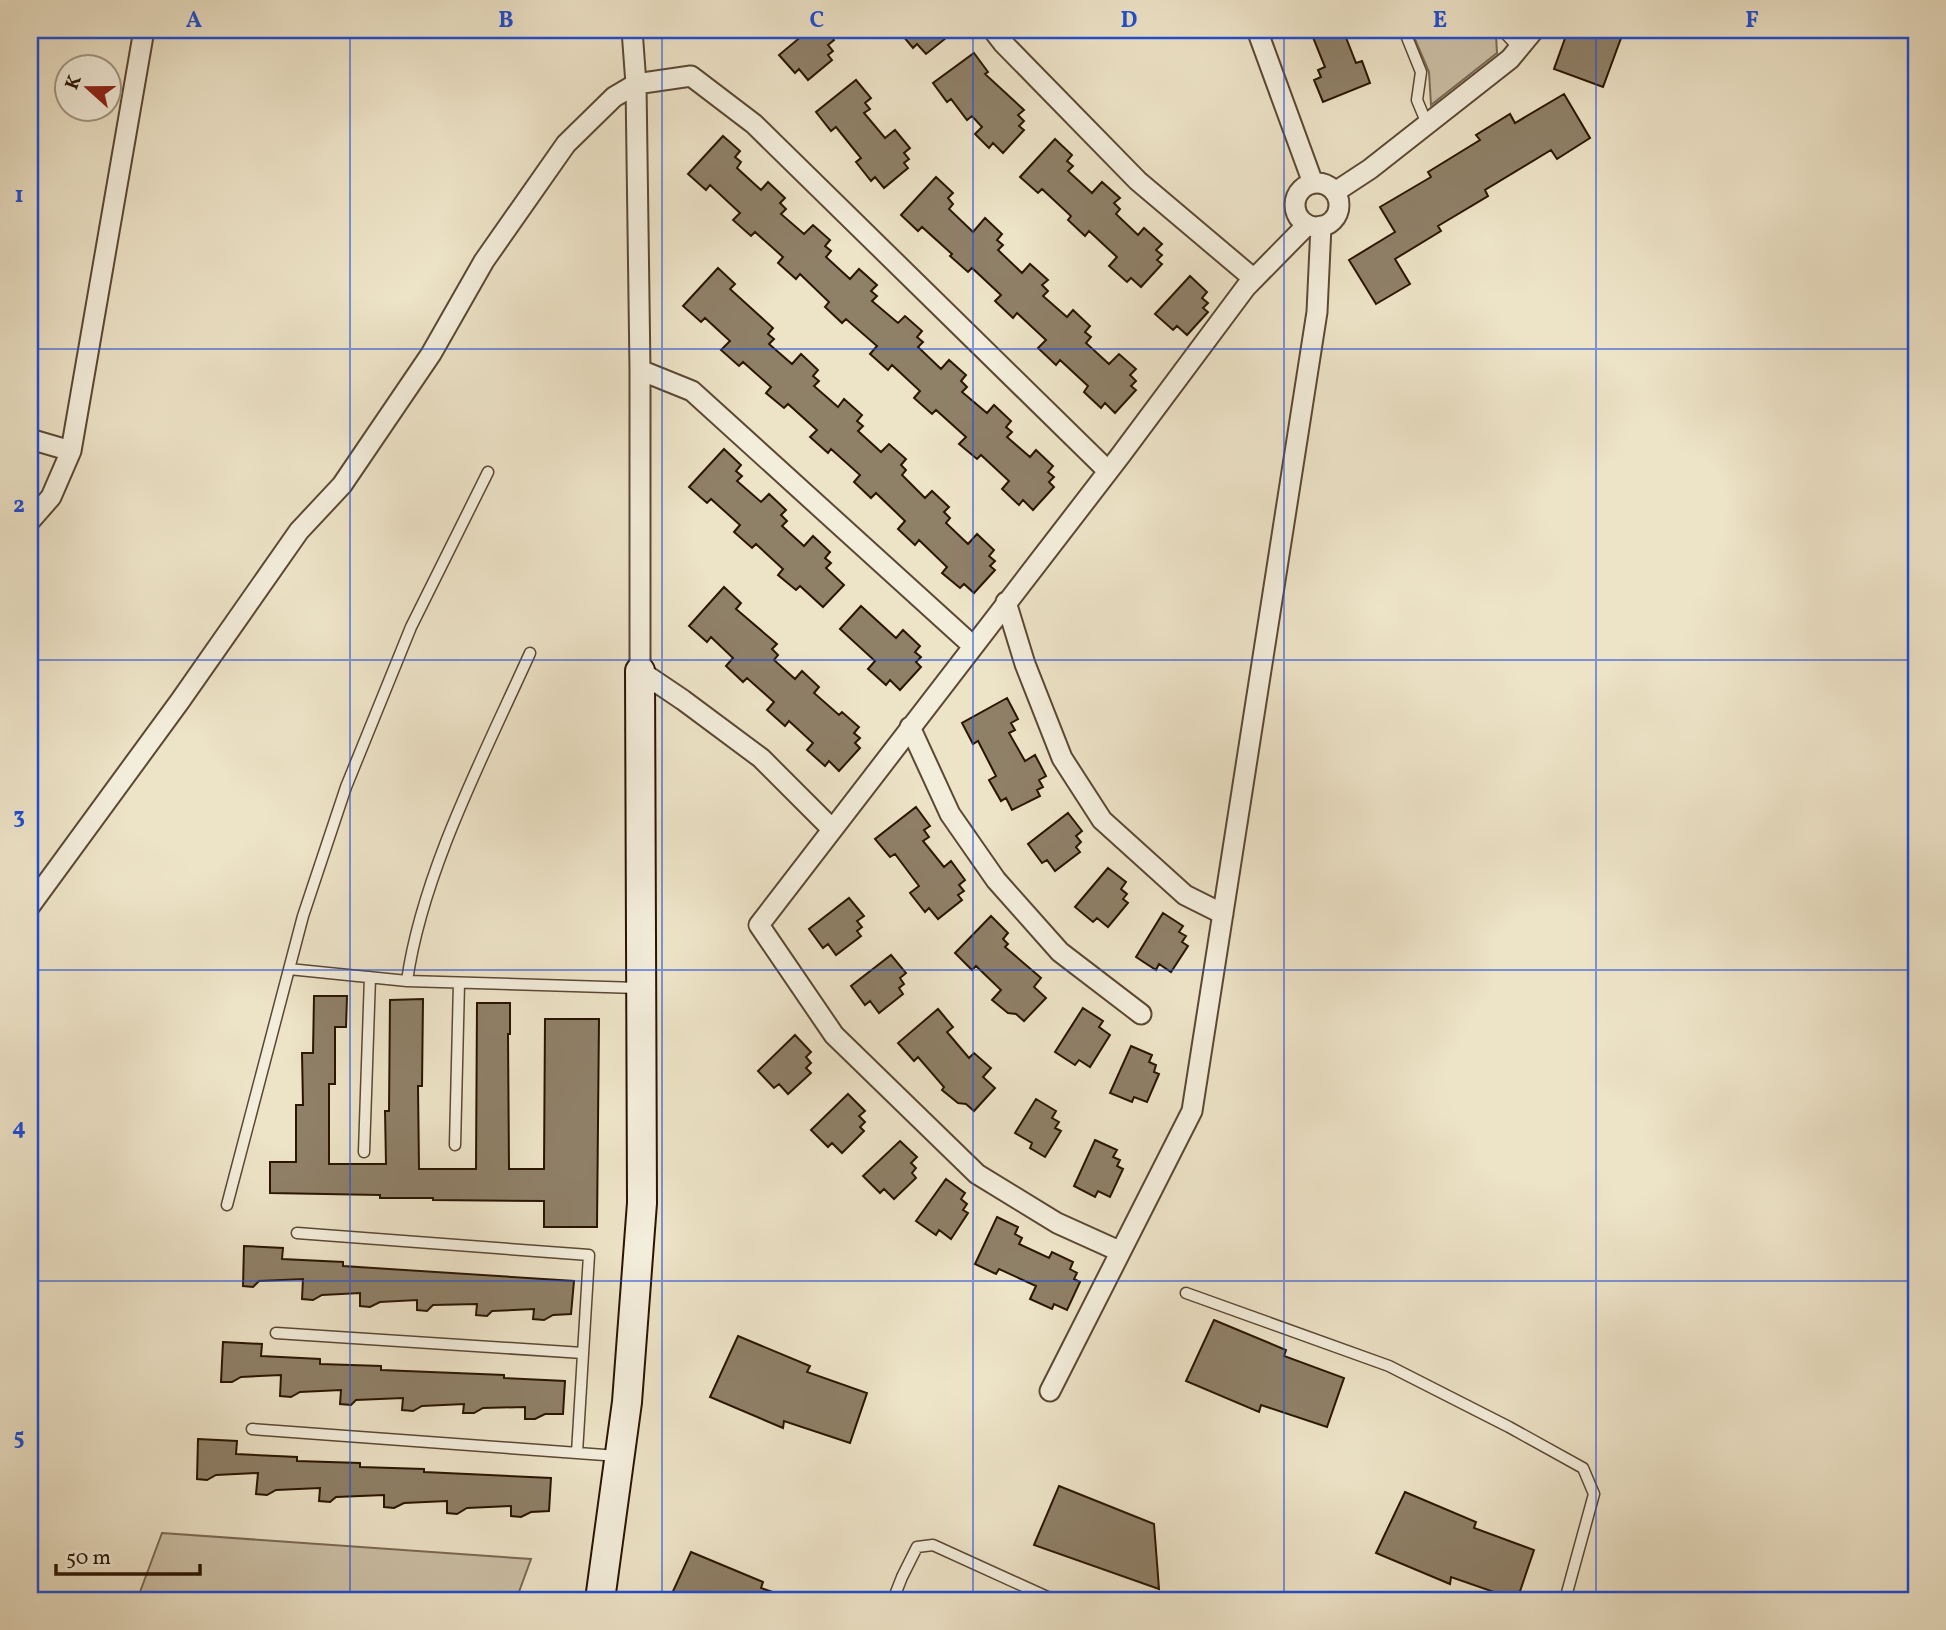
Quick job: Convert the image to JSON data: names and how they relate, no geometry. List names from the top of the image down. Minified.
{"scale_bar":"50 m","north":"left","grid":{"columns":["A","B","C","D","E","F"],"rows":["1","2","3","4","5"]}}
